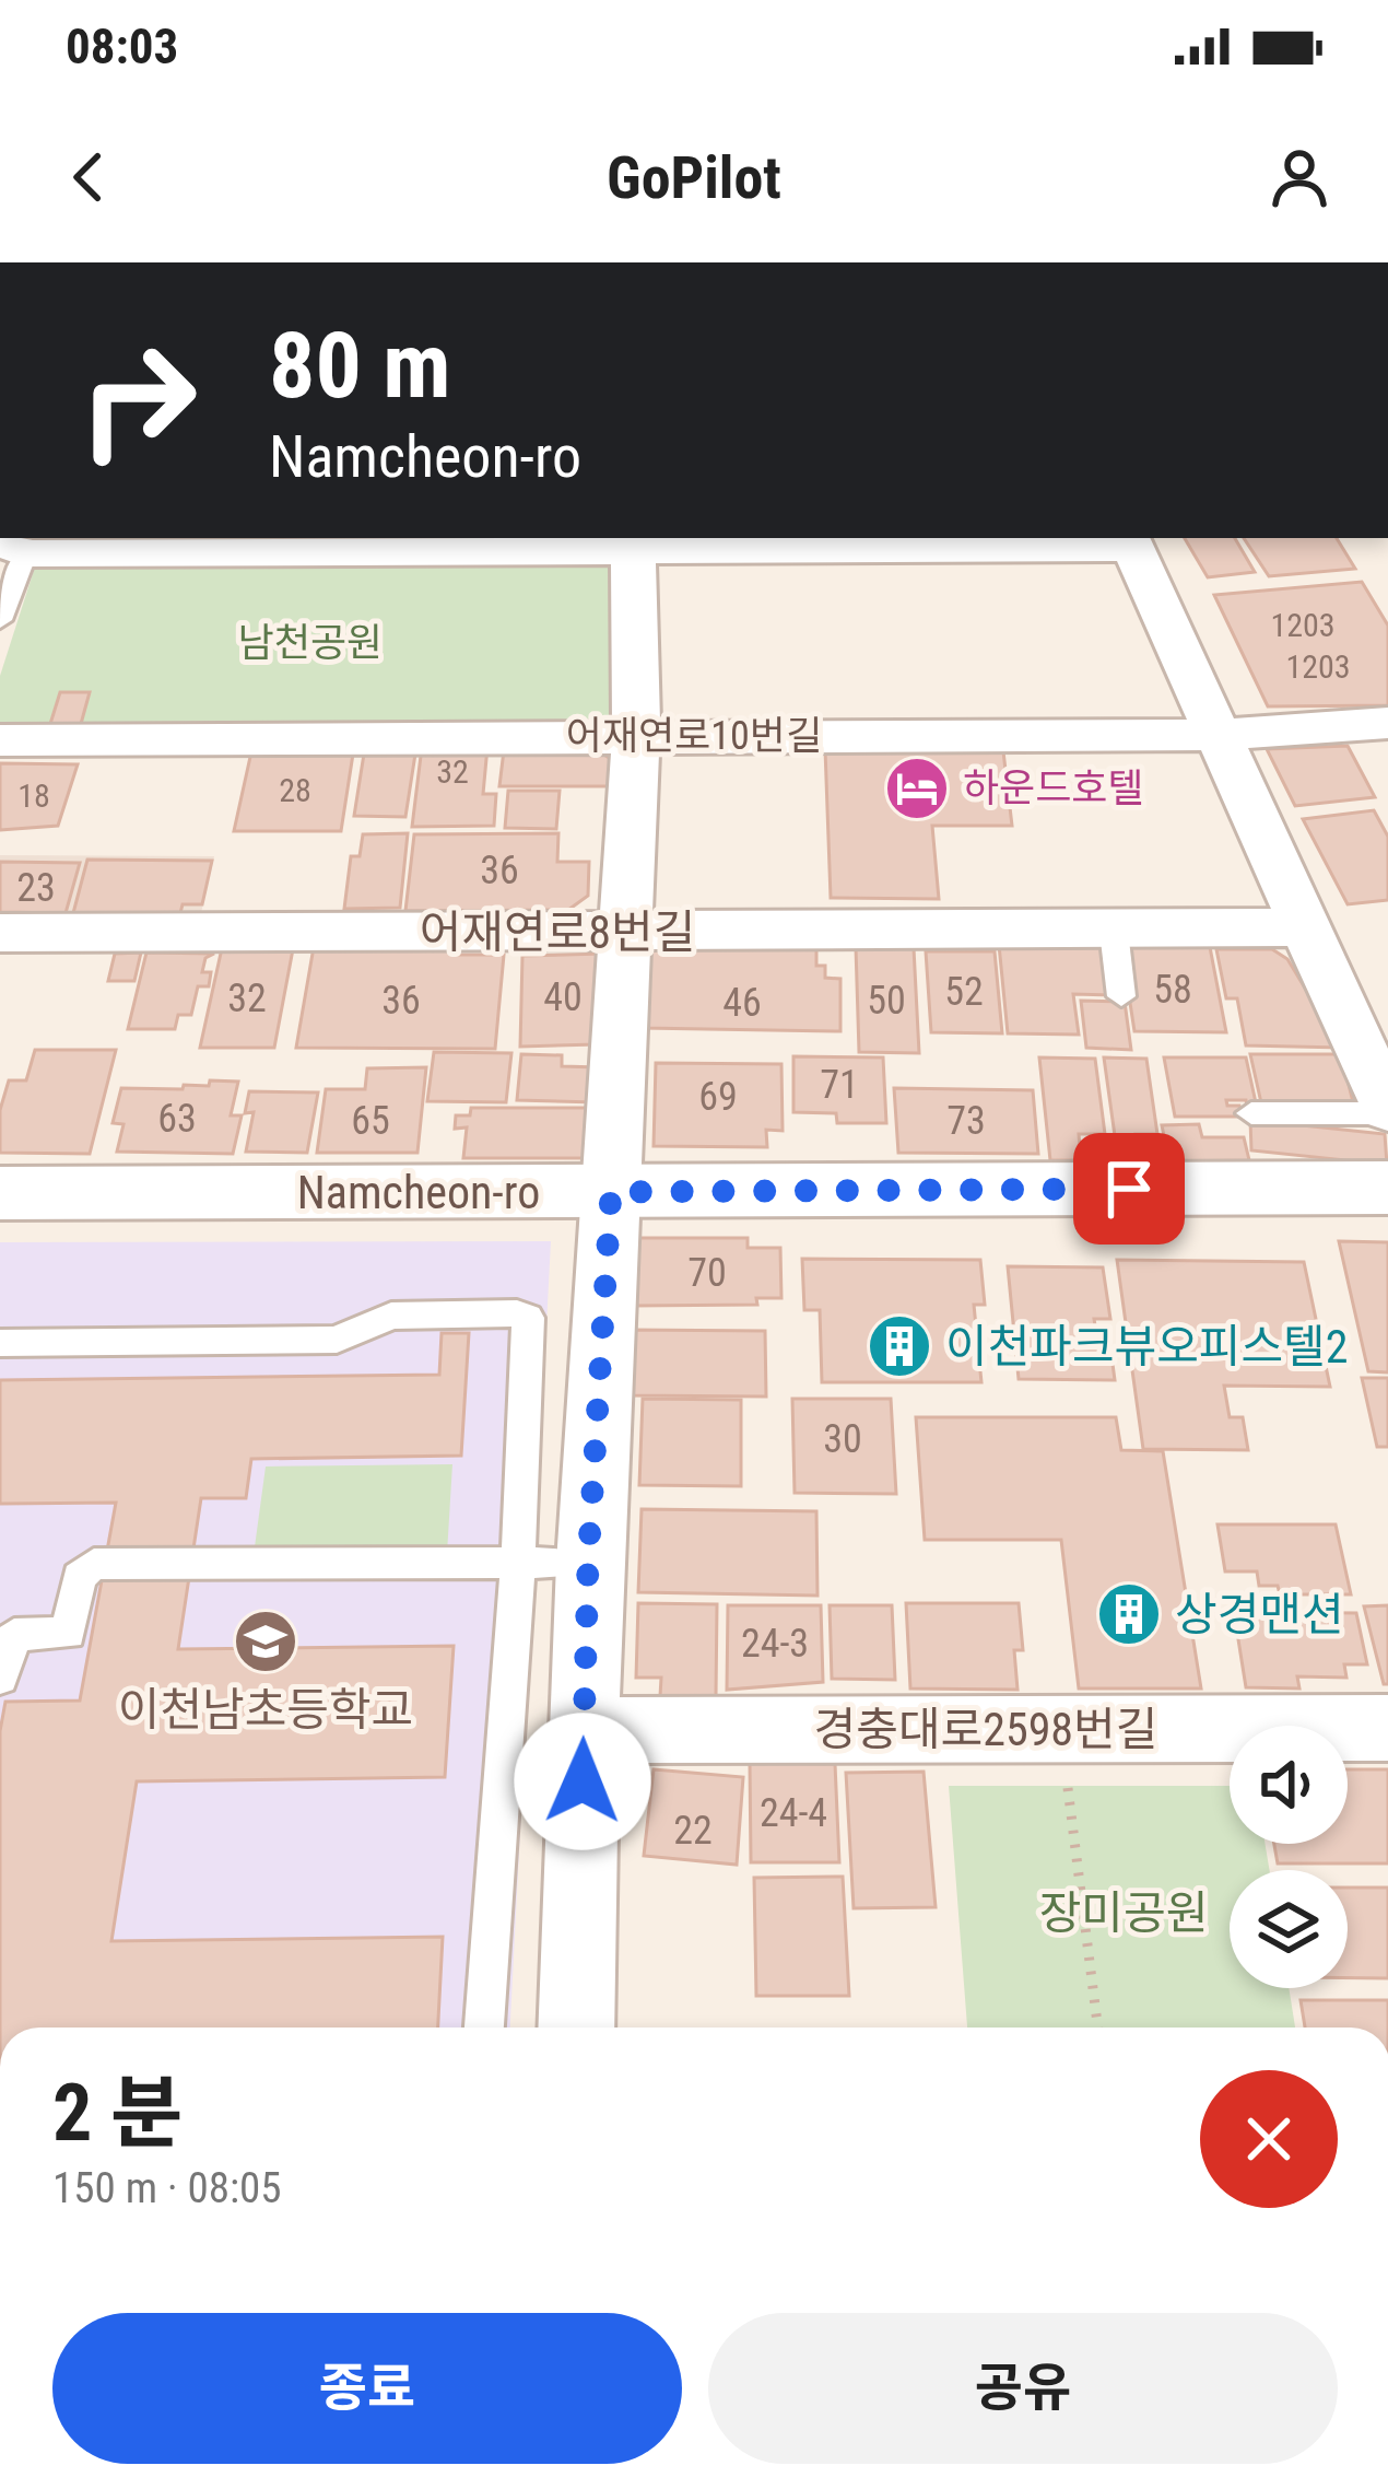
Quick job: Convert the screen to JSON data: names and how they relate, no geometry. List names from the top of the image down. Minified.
{"streets":{"street":["어재연로10번길","어재연로8번길","Namcheon-ro","경충대로2598번길"]},"parks":["남천공원","장미공원"],"places":{"hotel":["하운드호텔"],"building":["이천파크뷰오피스텔2","상경맨션"],"school or university":["이천남초등학교"]},"house_numbers":["1203","1203","32","28","18","36","23","58","52","40","32","36","50","46","71","69","63","65","73","70","30","24-3","24-4","22"],"page":{"status":"08:03","header":"GoPilot","turn":["80 m","Namcheon-ro"],"heading":["2 분","150 m · 08:05"],"buttons":["종료","공유"]}}
